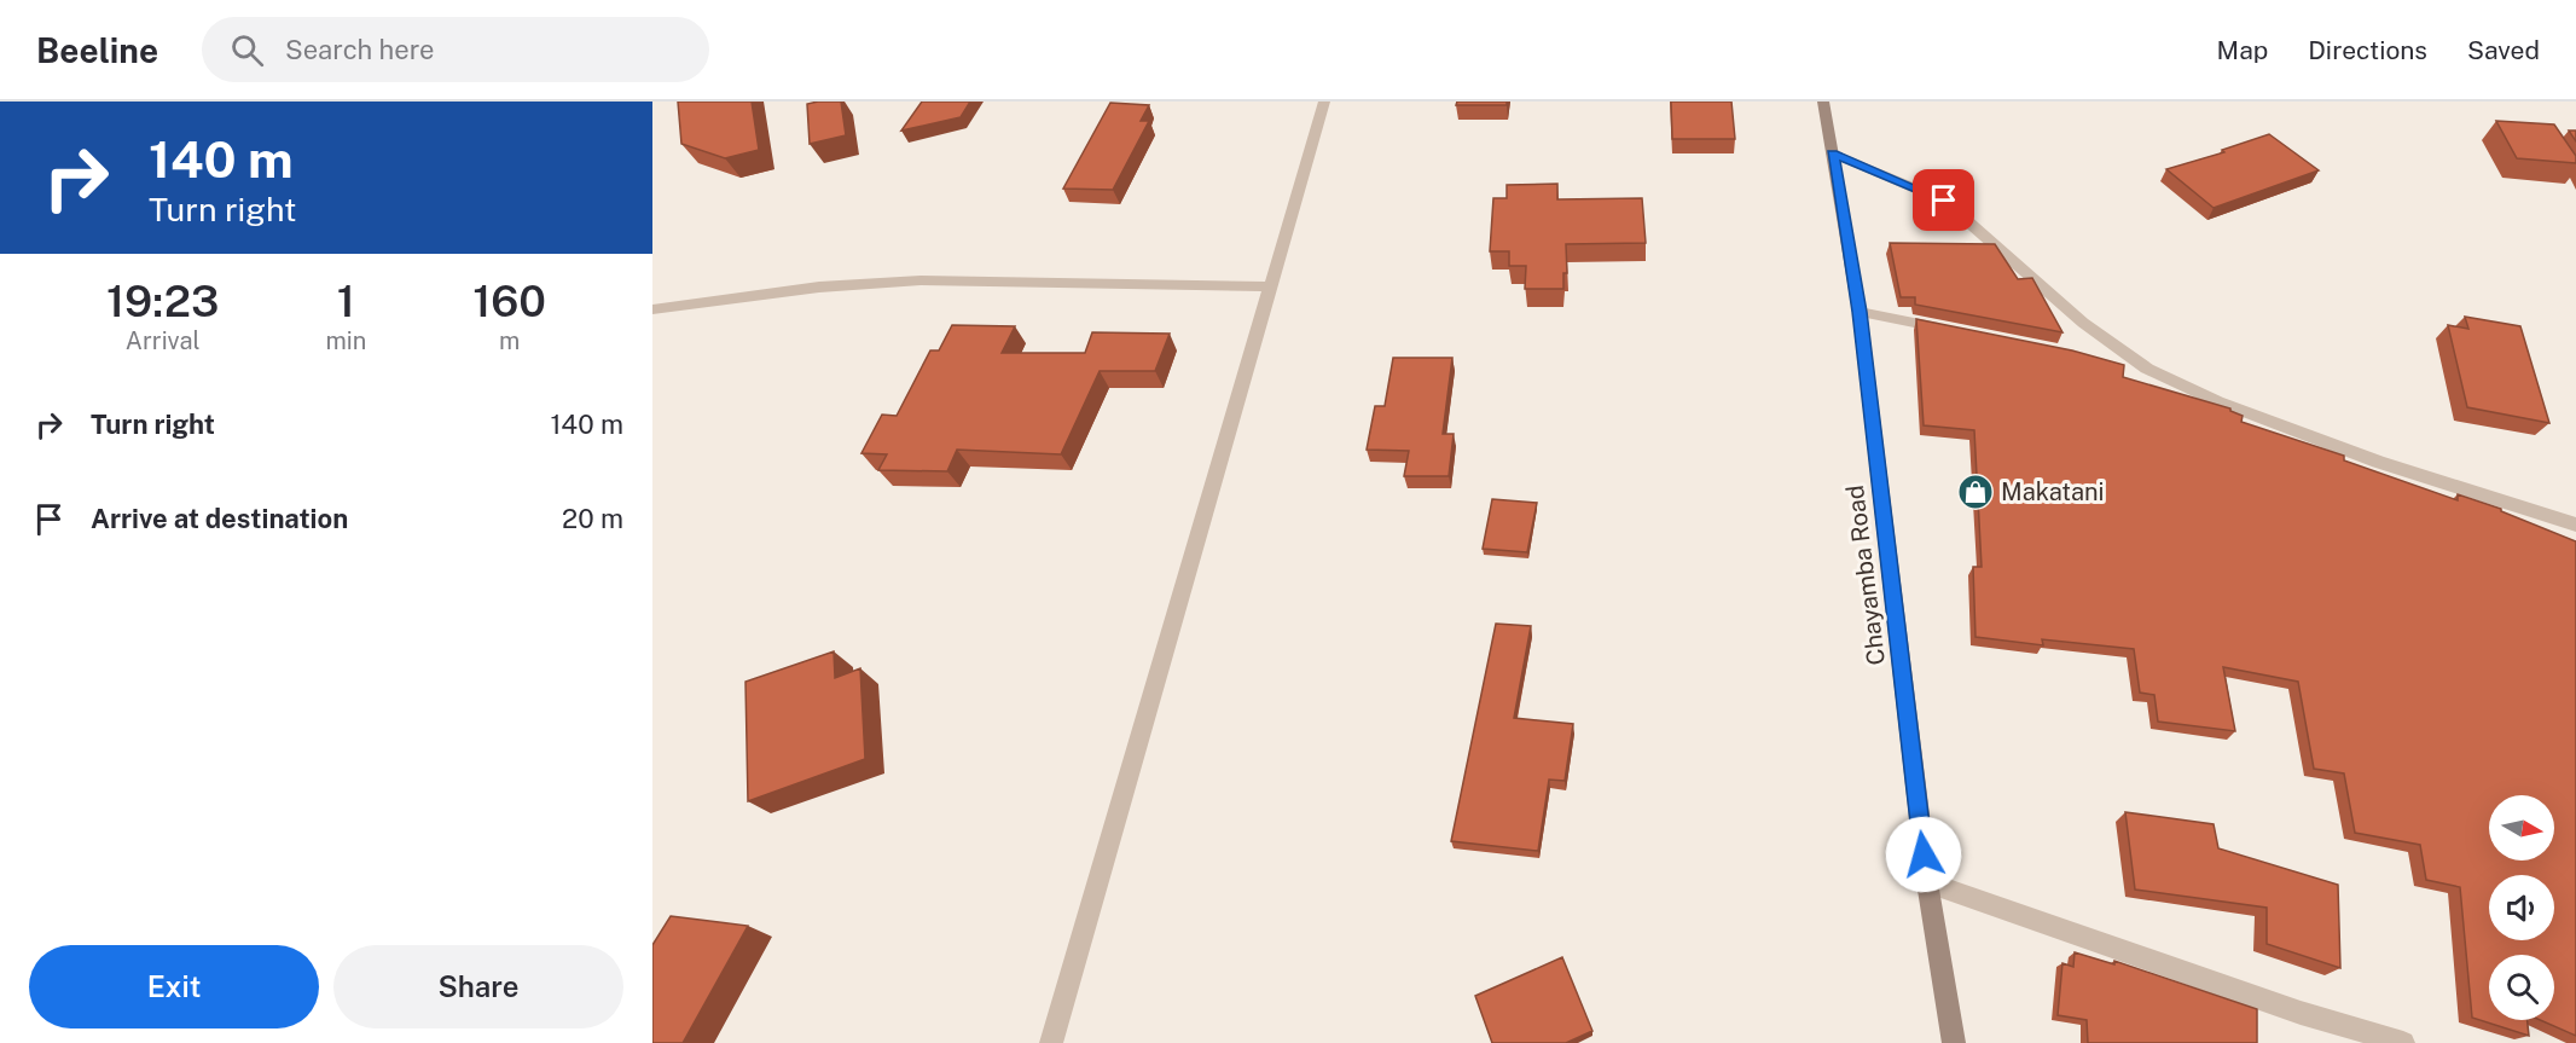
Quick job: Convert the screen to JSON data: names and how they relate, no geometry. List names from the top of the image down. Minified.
{"streets":{"street":["Chayamba Road"]},"places":{"shop":["Makatani"]},"north":"right","page":{"header":"Beeline","search":"Search here","nav":["Map","Directions","Saved"],"turn":["140 m","Turn right"],"eta":["19:23","Arrival","1","min","160","m"],"list":[{"name":"Turn right","value":"140 m"},{"name":"Arrive at destination","value":"20 m"}],"buttons":["Exit","Share"]}}
